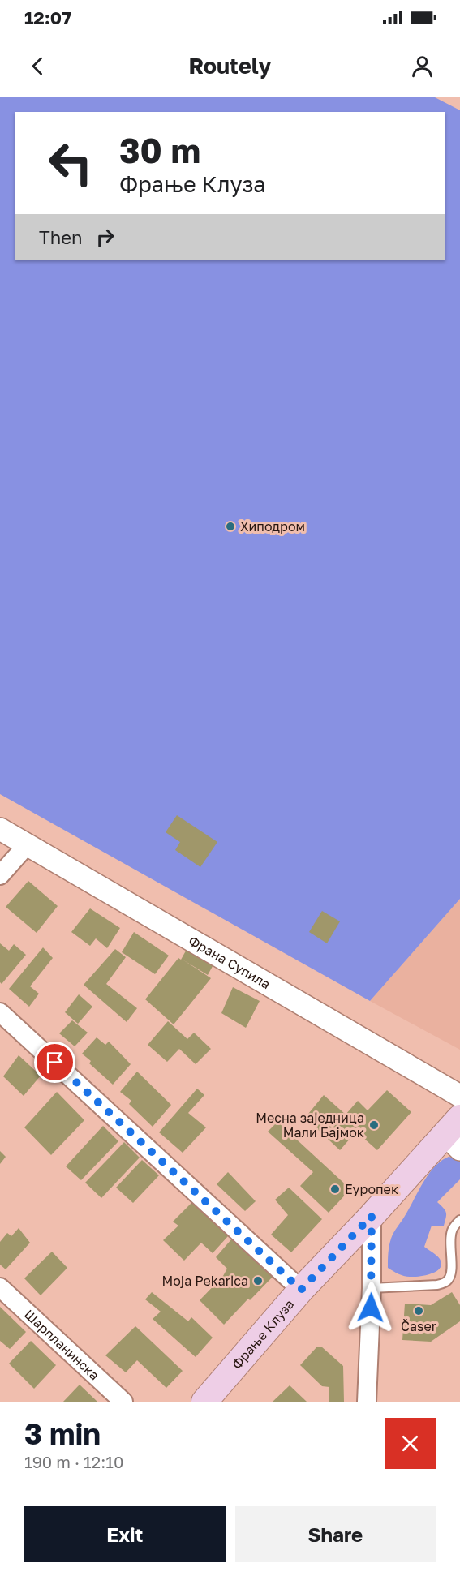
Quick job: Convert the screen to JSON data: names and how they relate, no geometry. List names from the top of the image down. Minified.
{"streets":{"main road":["Фрање Клуза"],"street":["Франа Супила","Шарпланинска"]},"places":["Хиподром","Месна заједница Мали Бајмок","Еуропек","Moja Pekarica","Časer"],"page":{"status":"12:07","header":"Routely","turn":["30 m","Фрање Клуза"],"then":"Then","heading":["3 min","190 m · 12:10"],"buttons":["Exit","Share"]}}
